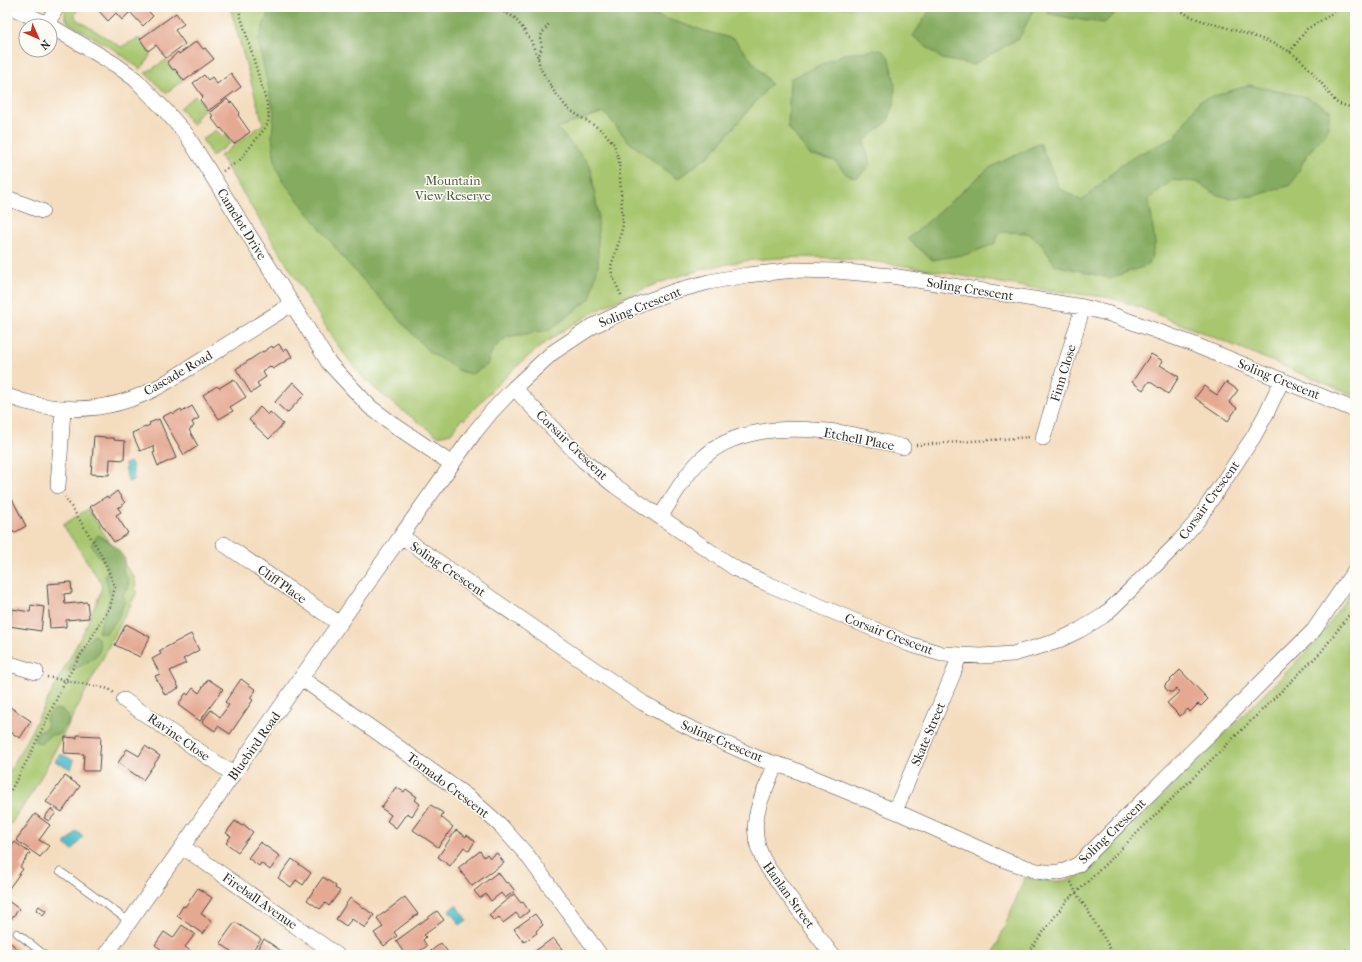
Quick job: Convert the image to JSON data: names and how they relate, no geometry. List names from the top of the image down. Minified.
{"streets":{"street":["Camelot Drive","Soling Crescent","Cascade Road","Finn Close","Etchell Place","Corsair Crescent","Cliff Place","Skate Street","Ravine Close","Bluebird Road","Tornado Crescent","Hanlan Street","Fireball Avenue"]},"crossings":[["Camelot Drive","Soling Crescent"],["Camelot Drive","Cascade Road"],["Soling Crescent","Finn Close"],["Soling Crescent","Corsair Crescent"],["Soling Crescent","Skate Street"],["Soling Crescent","Bluebird Road"],["Soling Crescent","Hanlan Street"],["Etchell Place","Corsair Crescent"],["Corsair Crescent","Skate Street"],["Cliff Place","Bluebird Road"],["Ravine Close","Bluebird Road"],["Bluebird Road","Tornado Crescent"],["Bluebird Road","Fireball Avenue"]],"parks":["Mountain View Reserve"],"north":"bottom right"}
